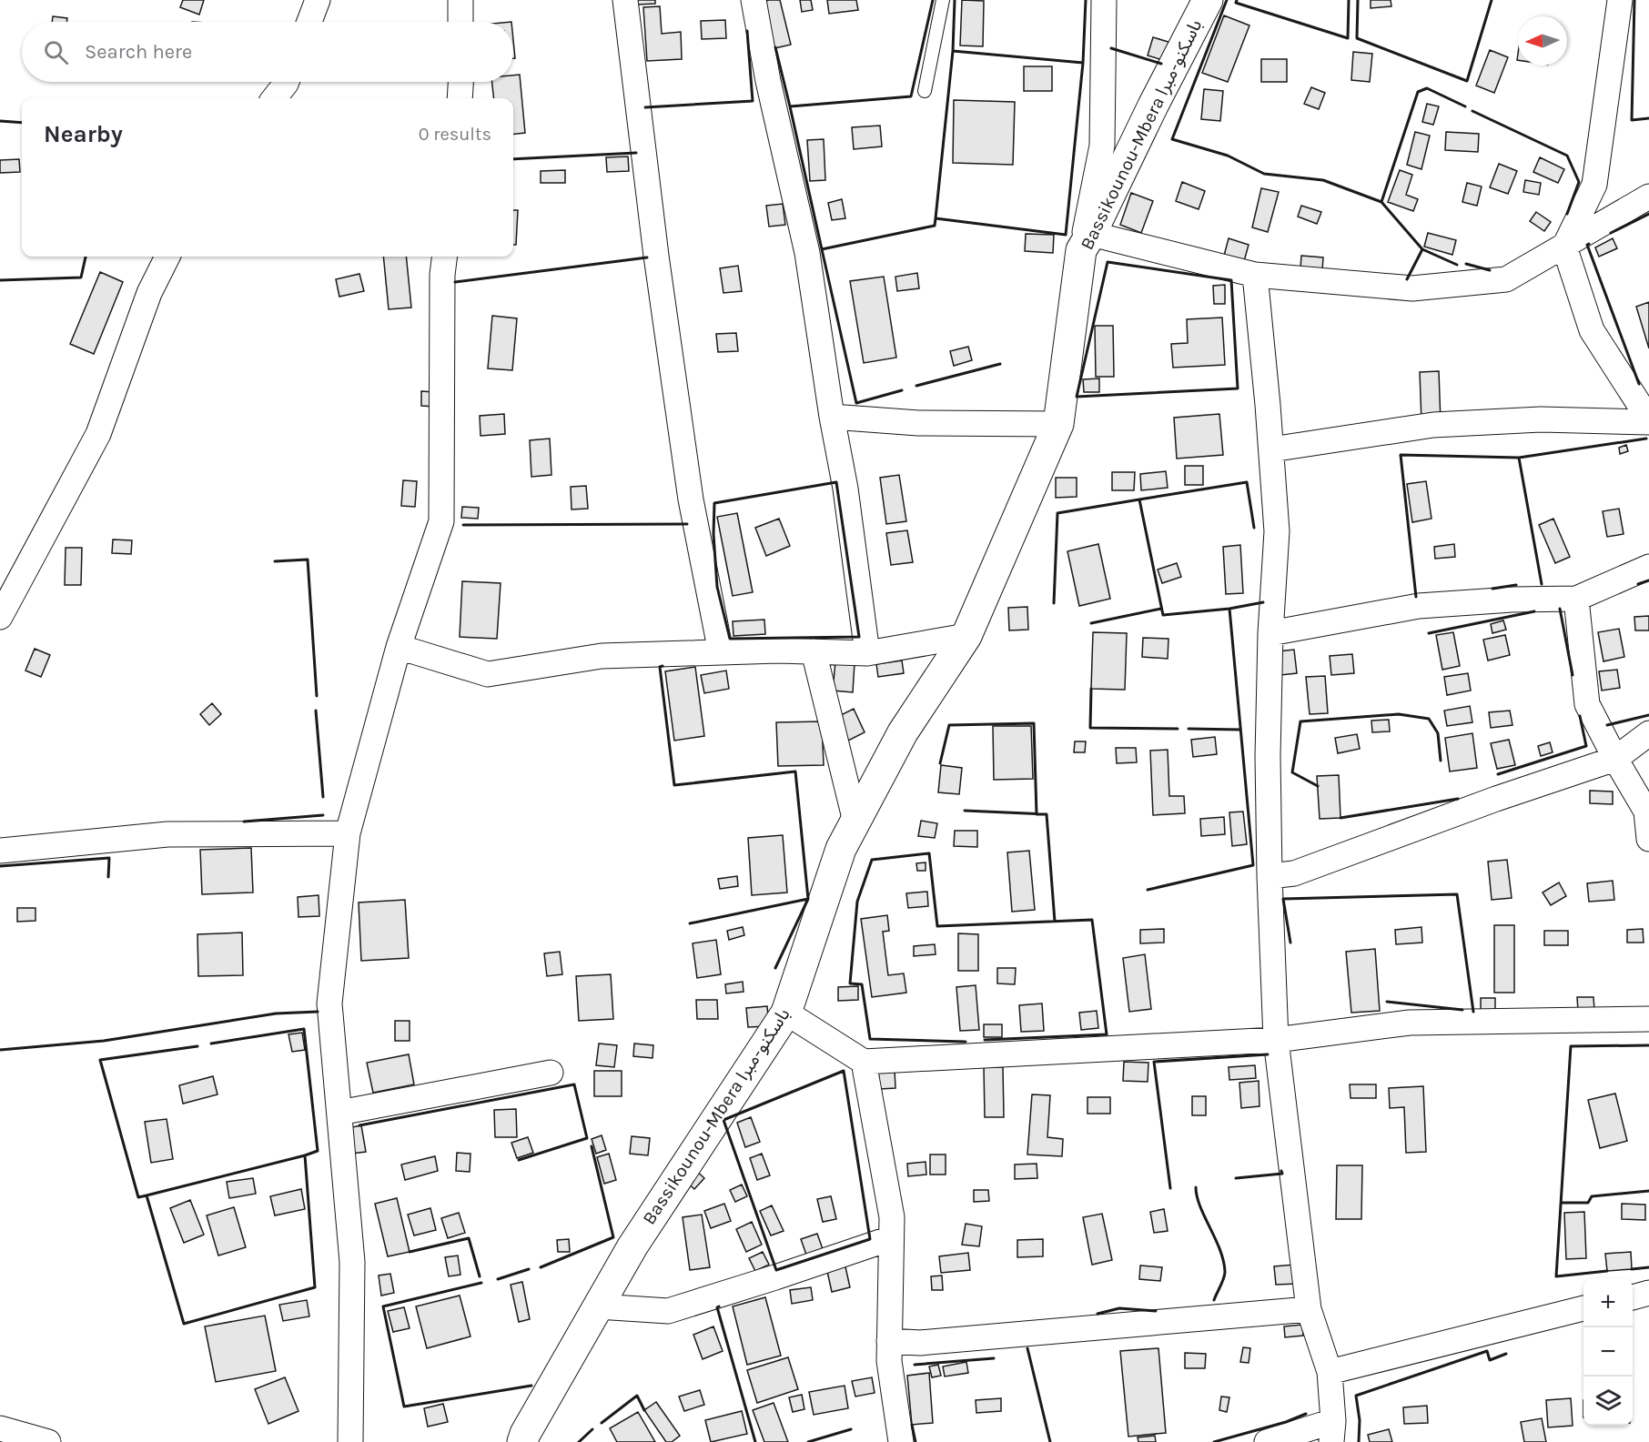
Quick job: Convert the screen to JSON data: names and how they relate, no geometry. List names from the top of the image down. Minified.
{"streets":{"street":["Bassikounou-Mbera باسكنو-مبرا"]},"north":"left","page":{"search":"Search here","heading":["Nearby","0 results"],"map_buttons":["+","−"]}}
